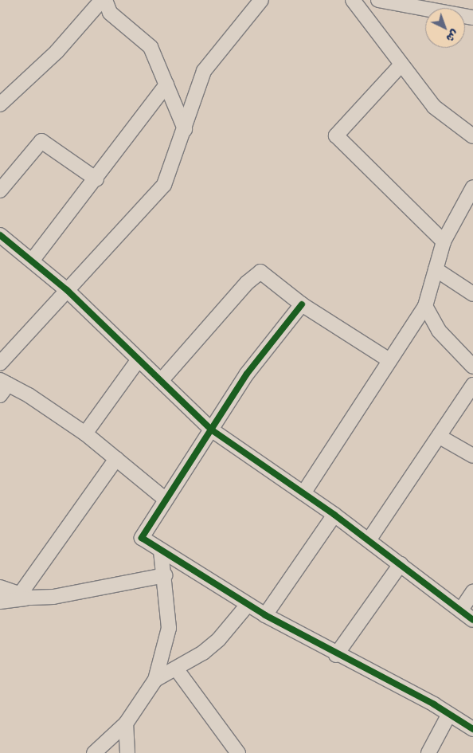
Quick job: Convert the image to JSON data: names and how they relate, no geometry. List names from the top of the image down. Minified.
{"north":"bottom right"}
